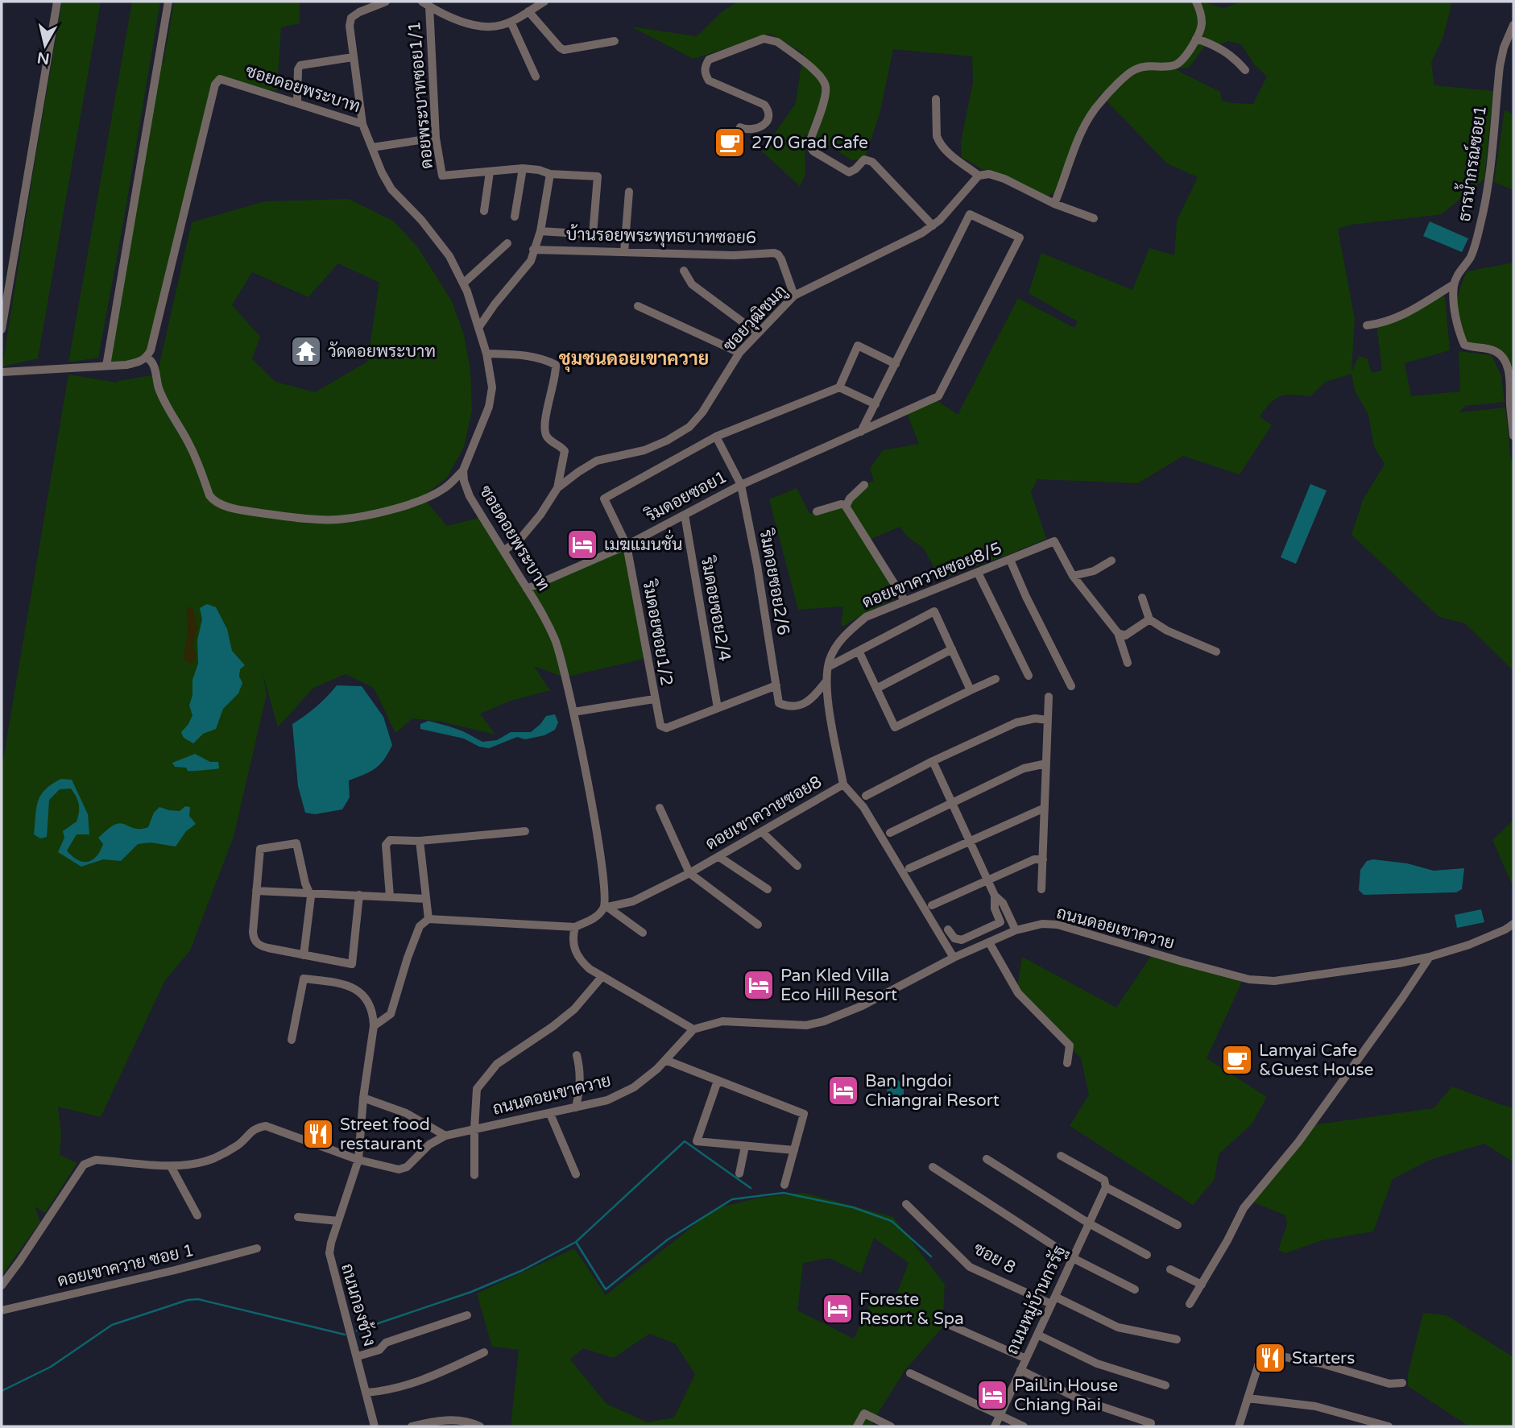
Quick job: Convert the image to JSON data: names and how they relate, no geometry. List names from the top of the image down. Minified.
{"streets":{"street":["ซอยดอยพระบาท","ดอยพระบาทซอย1/1","ธารน้ำกรณ์ซอย1","บ้านรอยพระพุทธบาทซอย6","ซอยวุฒิชมภู","ริมดอยซอย1","ดอยเขาควายซอย8/5","ริมดอยซอย2/6","ริมดอยซอย2/4","ริมดอยซอย1/2","ดอยเขาควายซอย8","ถนนดอยเขาควาย","ซอย 8","ดอยเขาควาย ซอย 1","ถนนหมู่บ้านกรรัฐ","ถนนกองช้าง"]},"crossings":[["ซอยดอยพระบาท","ซอยวุฒิชมภู"],["ซอยดอยพระบาท","ริมดอยซอย1"],["ซอยดอยพระบาท","ดอยเขาควายซอย8"],["บ้านรอยพระพุทธบาทซอย6","ซอยวุฒิชมภู"],["ริมดอยซอย1","ริมดอยซอย2/6"],["ริมดอยซอย1","ริมดอยซอย2/4"],["ริมดอยซอย1","ริมดอยซอย1/2"],["ดอยเขาควายซอย8/5","ดอยเขาควายซอย8"],["ริมดอยซอย2/6","ริมดอยซอย1/2"],["ริมดอยซอย2/4","ริมดอยซอย1/2"],["ดอยเขาควายซอย8","ถนนดอยเขาควาย"],["ถนนดอยเขาควาย","ถนนกองช้าง"],["ซอย 8","ถนนหมู่บ้านกรรัฐ"]],"districts":["ชุมชนดอยเขาควาย"],"places":{"cafe":["270 Grad Cafe","Lamyai Cafe &Guest House"],"temple":["วัดดอยพระบาท"],"hotel":["เมฆแมนชั่น","Pan Kled Villa Eco Hill Resort","Ban Ingdoi Chiangrai Resort","Foreste Resort & Spa","PaiLin House Chiang Rai"],"restaurant":["Street food restaurant","Starters"]},"north":"bottom"}
